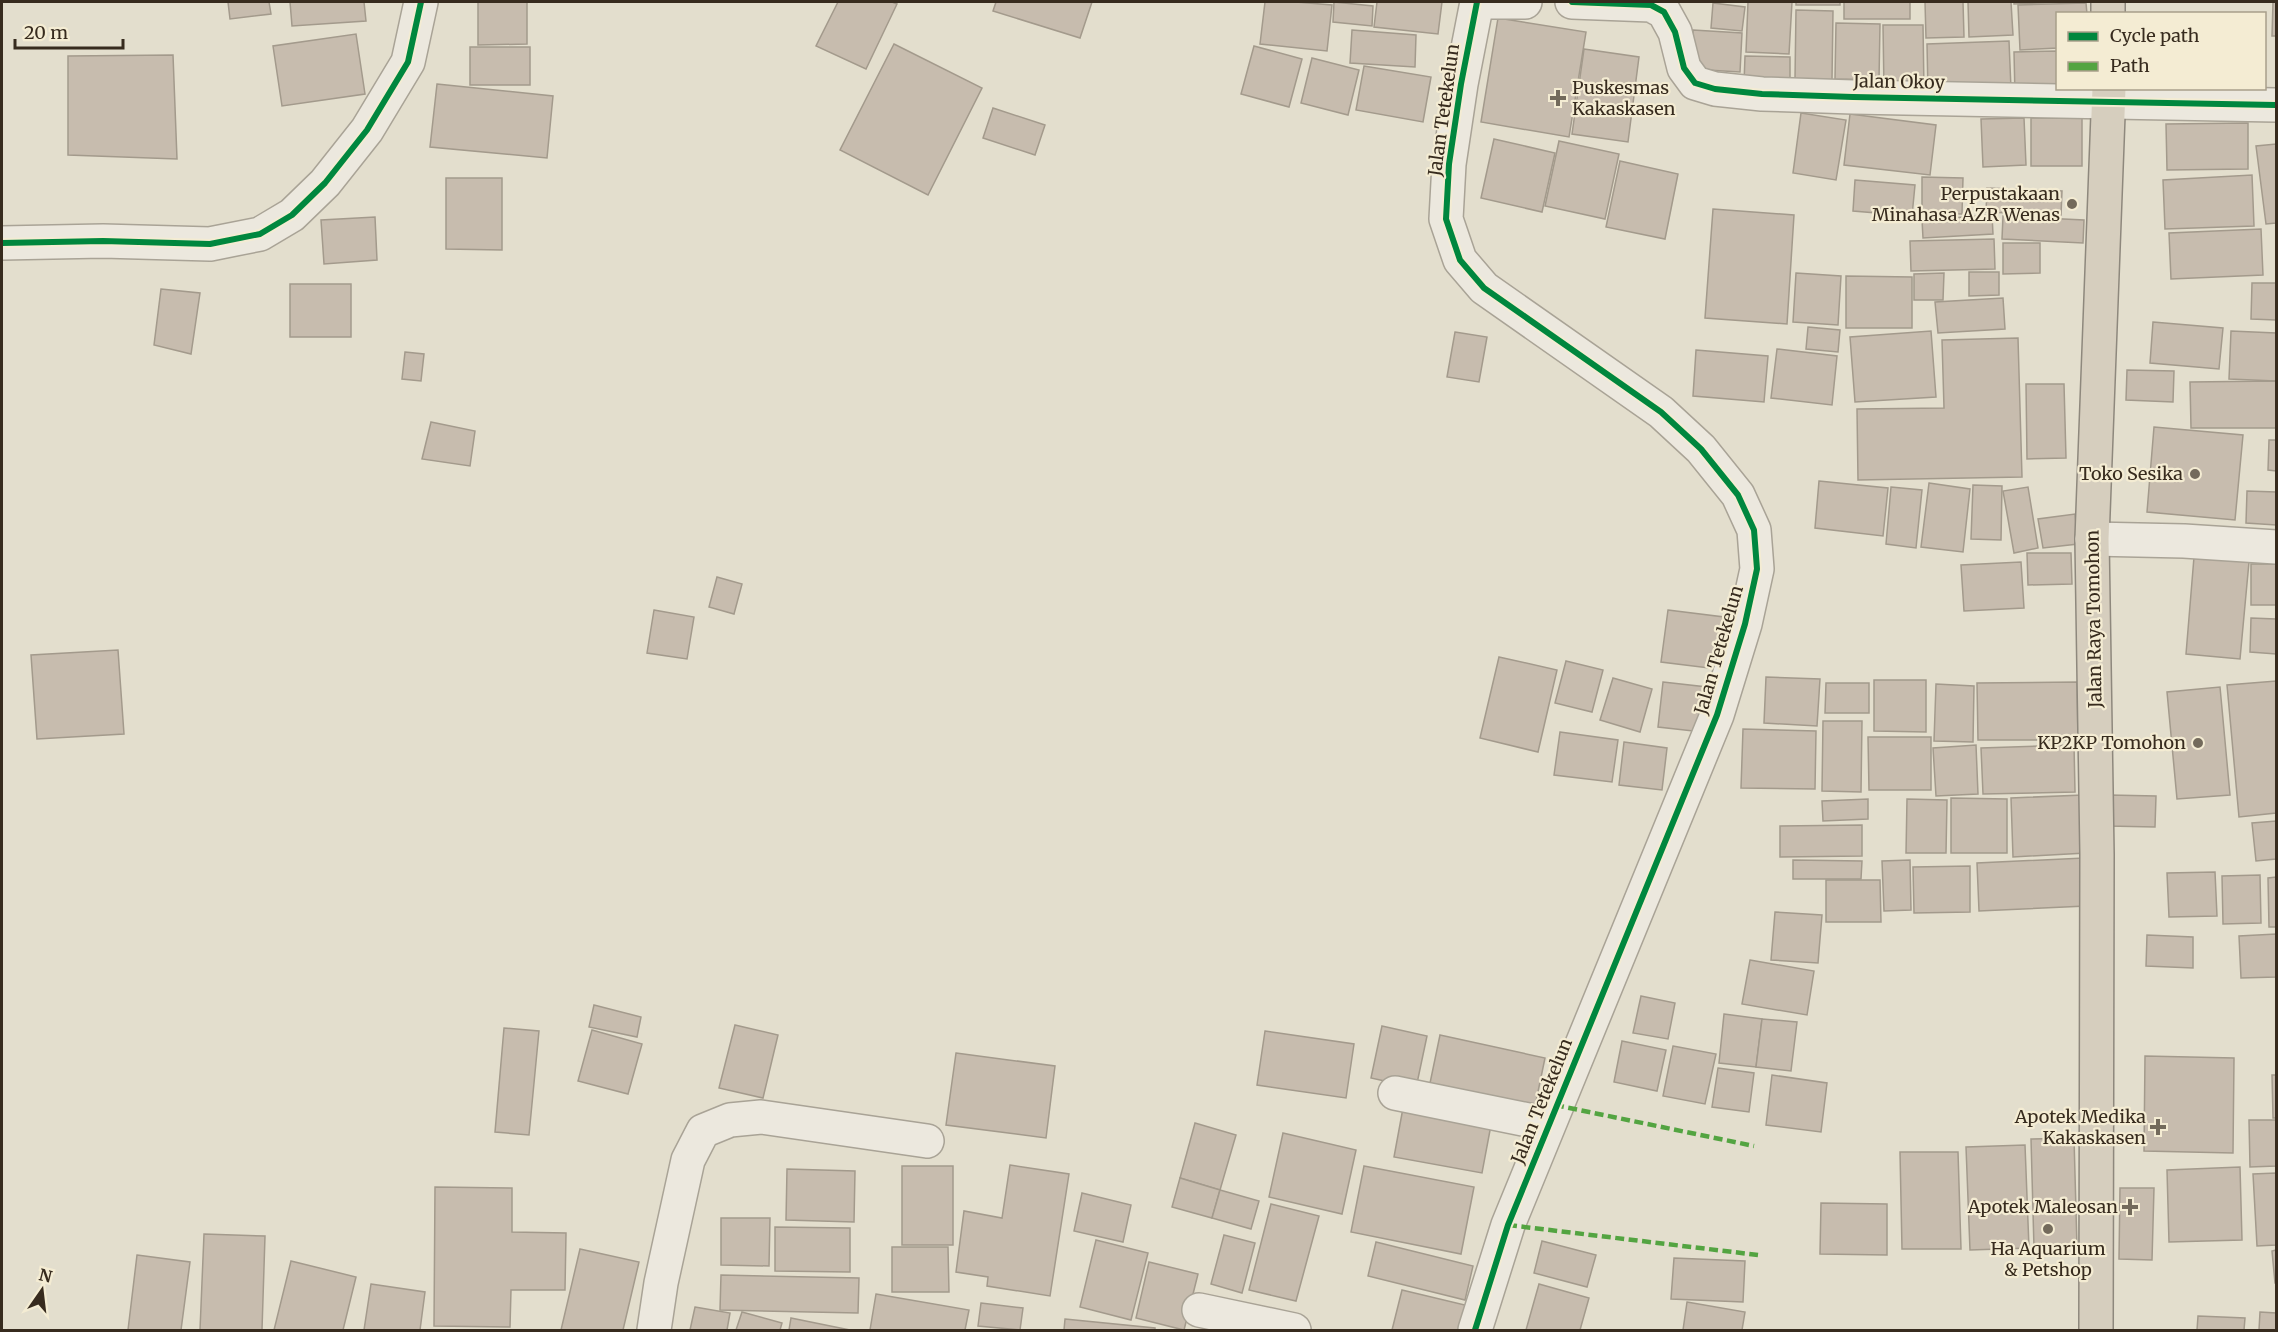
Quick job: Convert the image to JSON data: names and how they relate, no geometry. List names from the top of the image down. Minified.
{"streets":{"highway":["Jalan Raya Tomohon"],"street":["Jalan Okoy","Jalan Tetekelun"]},"crossings":[["Jalan Okoy","Jalan Raya Tomohon"]],"places":{"health":["Puskesmas Kakaskasen","Apotek Medika Kakaskasen","Apotek Maleosan"],"other":["Perpustakaan Minahasa AZR Wenas","Toko Sesika","KP2KP Tomohon","Ha Aquarium & Petshop"]},"legend":["Cycle path","Path"],"scale_bar":"20 m","north":"top"}
